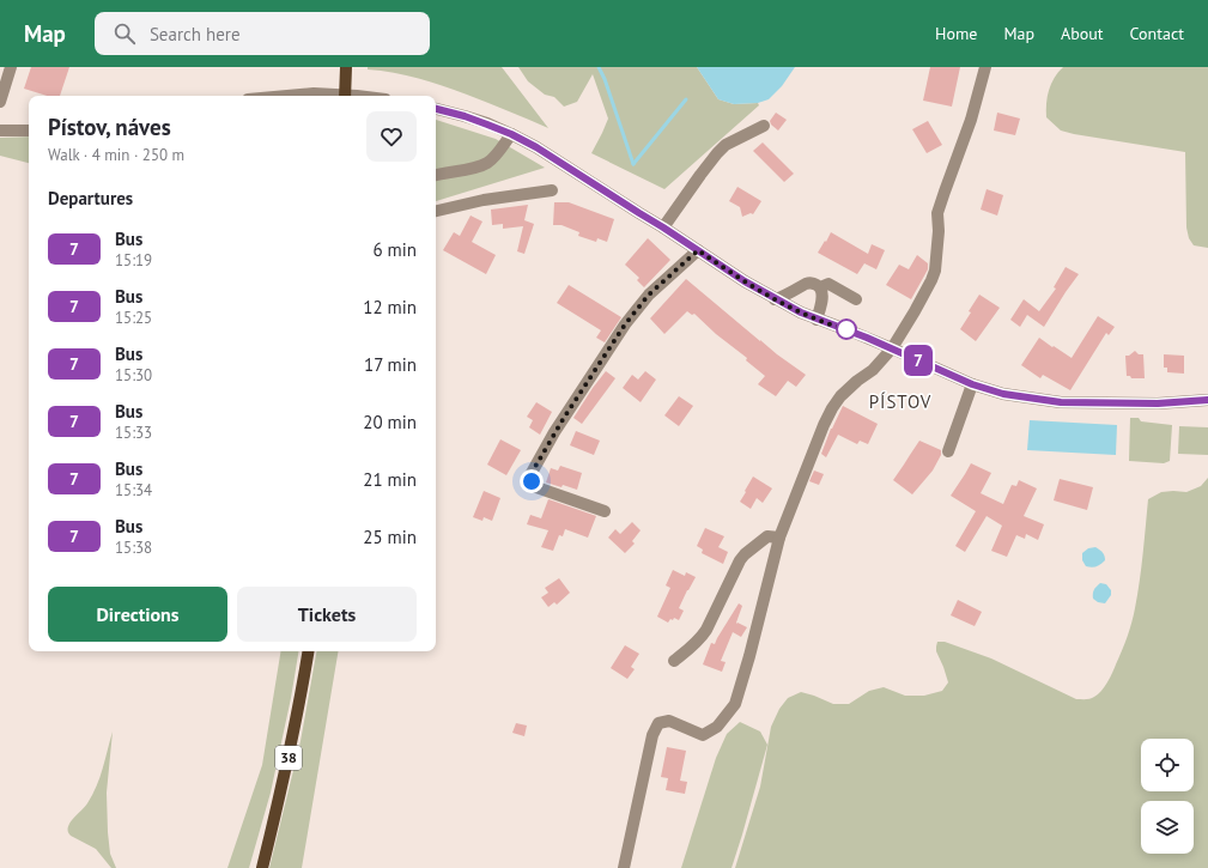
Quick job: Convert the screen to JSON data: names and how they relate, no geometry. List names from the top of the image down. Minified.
{"streets":{"main road":["38"]},"districts":["PÍSTOV"],"lines":["bus line 7"],"page":{"header":"Map","search":"Search here","nav":["Home","Map","About","Contact"],"on_map":"7","heading":[["Pístov, náves","Walk · 4 min · 250 m"],"Departures"],"list":[{"mark":"7","name":"Bus","note":"15:19","value":"6 min"},{"mark":"7","name":"Bus","note":"15:25","value":"12 min"},{"mark":"7","name":"Bus","note":"15:30","value":"17 min"},{"mark":"7","name":"Bus","note":"15:33","value":"20 min"},{"mark":"7","name":"Bus","note":"15:34","value":"21 min"},{"mark":"7","name":"Bus","note":"15:38","value":"25 min"}],"buttons":["Directions","Tickets"]}}
